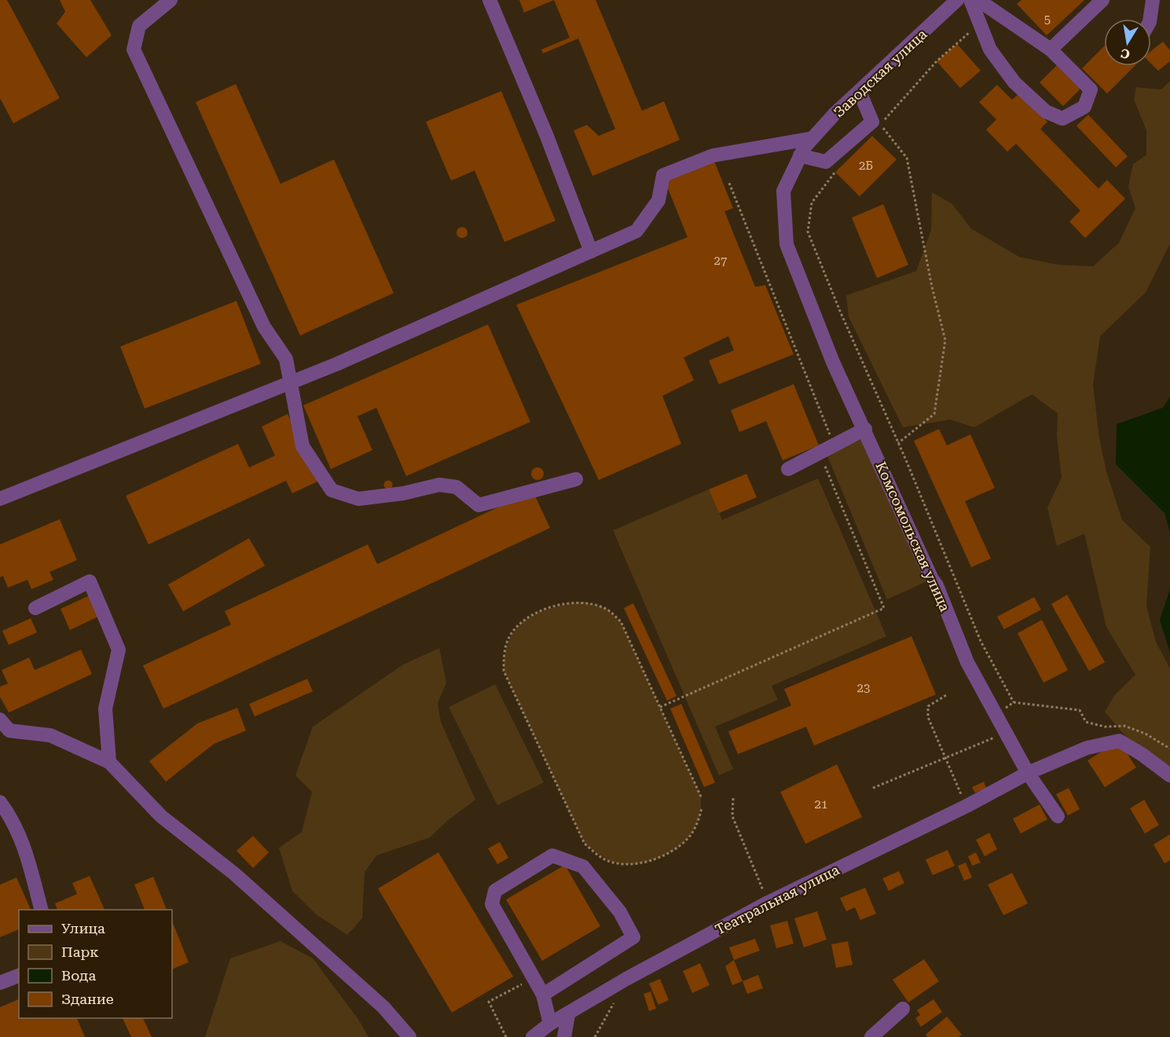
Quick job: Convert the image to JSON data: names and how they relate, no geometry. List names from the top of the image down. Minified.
{"streets":{"street":["Заводская улица","Комсомольская улица","Театральная улица"]},"crossings":[["Заводская улица","Комсомольская улица"],["Комсомольская улица","Театральная улица"]],"house_numbers":["5","2Б","27","23","21"],"legend":["Улица","Парк","Вода","Здание"],"north":"bottom"}
